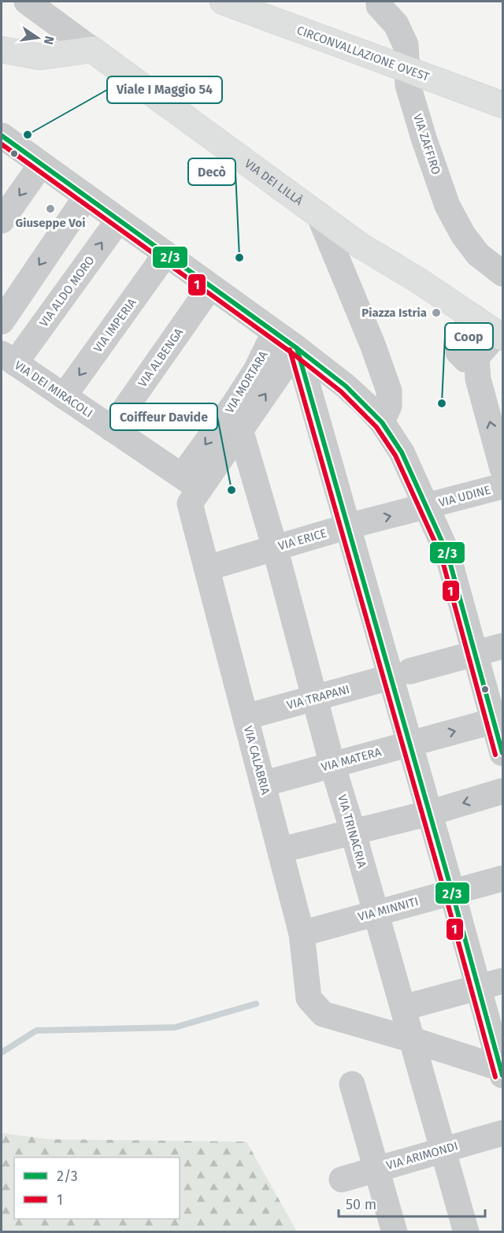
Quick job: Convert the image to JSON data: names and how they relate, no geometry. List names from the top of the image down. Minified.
{"streets":{"main road":["CIRCONVALLAZIONE OVEST","VIA DEI LILLÀ"],"street":["VIA ZAFFIRO","VIA ALDO MORO","VIA IMPERIA","VIA ALBENGA","VIA MORTARA","VIA DEI MIRACOLI","VIA UDINE","VIA ERICE","VIA TRAPANI","VIA MATERA","VIA CALABRIA","VIA TRINACRIA","VIA MINNITI","VIA ARIMONDI"]},"crossings":[["VIA ALDO MORO","VIA DEI MIRACOLI"],["VIA IMPERIA","VIA DEI MIRACOLI"],["VIA ALBENGA","VIA DEI MIRACOLI"],["VIA MORTARA","VIA DEI MIRACOLI"],["VIA MORTARA","VIA CALABRIA"],["VIA MORTARA","VIA TRINACRIA"],["VIA DEI MIRACOLI","VIA CALABRIA"],["VIA UDINE","VIA ERICE"],["VIA ERICE","VIA CALABRIA"],["VIA ERICE","VIA TRINACRIA"],["VIA TRAPANI","VIA CALABRIA"],["VIA TRAPANI","VIA TRINACRIA"],["VIA MATERA","VIA CALABRIA"],["VIA MATERA","VIA TRINACRIA"],["VIA CALABRIA","VIA TRINACRIA"],["VIA CALABRIA","VIA MINNITI"],["VIA TRINACRIA","VIA MINNITI"],["VIA TRINACRIA","VIA ARIMONDI"]],"one_way":["VIA ERICE"],"places":["Viale I Maggio 54","Giuseppe Voi","Decò","Piazza Istria","Coop","Coiffeur Davide"],"lines":["transit line 2/3","transit line 1"],"legend":["2/3","1"],"scale_bar":"50 m","north":"right"}
